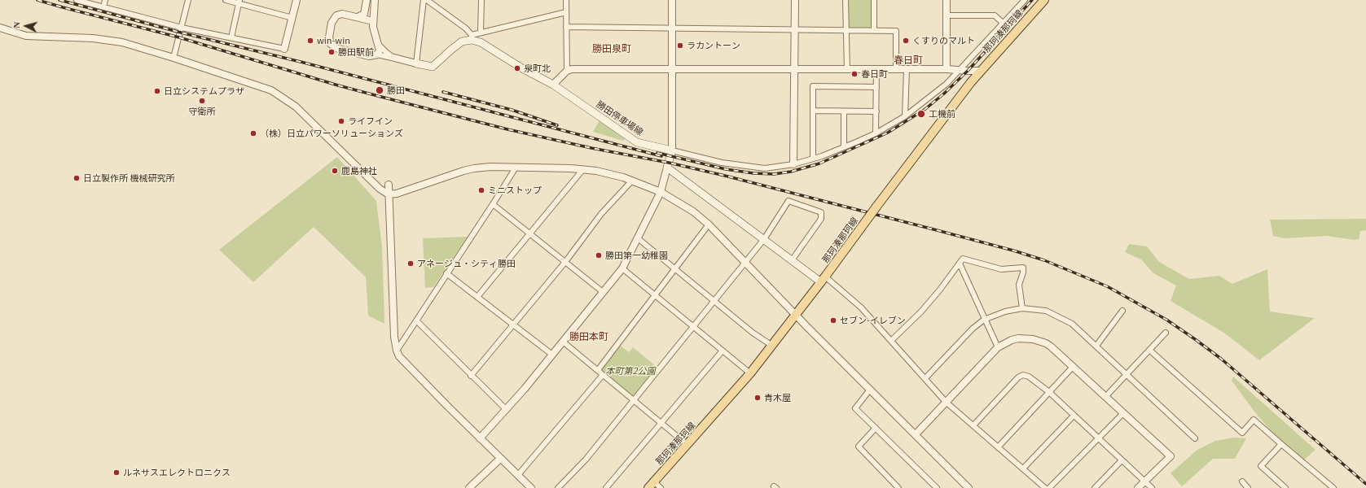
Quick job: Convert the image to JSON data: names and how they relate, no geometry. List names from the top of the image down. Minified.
{"streets":{"main road":["那珂湊那珂線","勝田停車場線"]},"districts":["勝田泉町","春日町","勝田本町"],"parks":["本町第2公園"],"places":["win-win","くすりのマルト","ラカントーン","勝田駅前","泉町北","春日町","勝田","日立システムプラザ","守衛所","工機前","ライフイン","（株）日立パワーソリューションズ","鹿島神社","日立製作所 機械研究所","ミニストップ","勝田第一幼稚園","アネージュ・シティ勝田","セブン-イレブン","青木屋","ルネサスエレクトロニクス"],"north":"left"}
